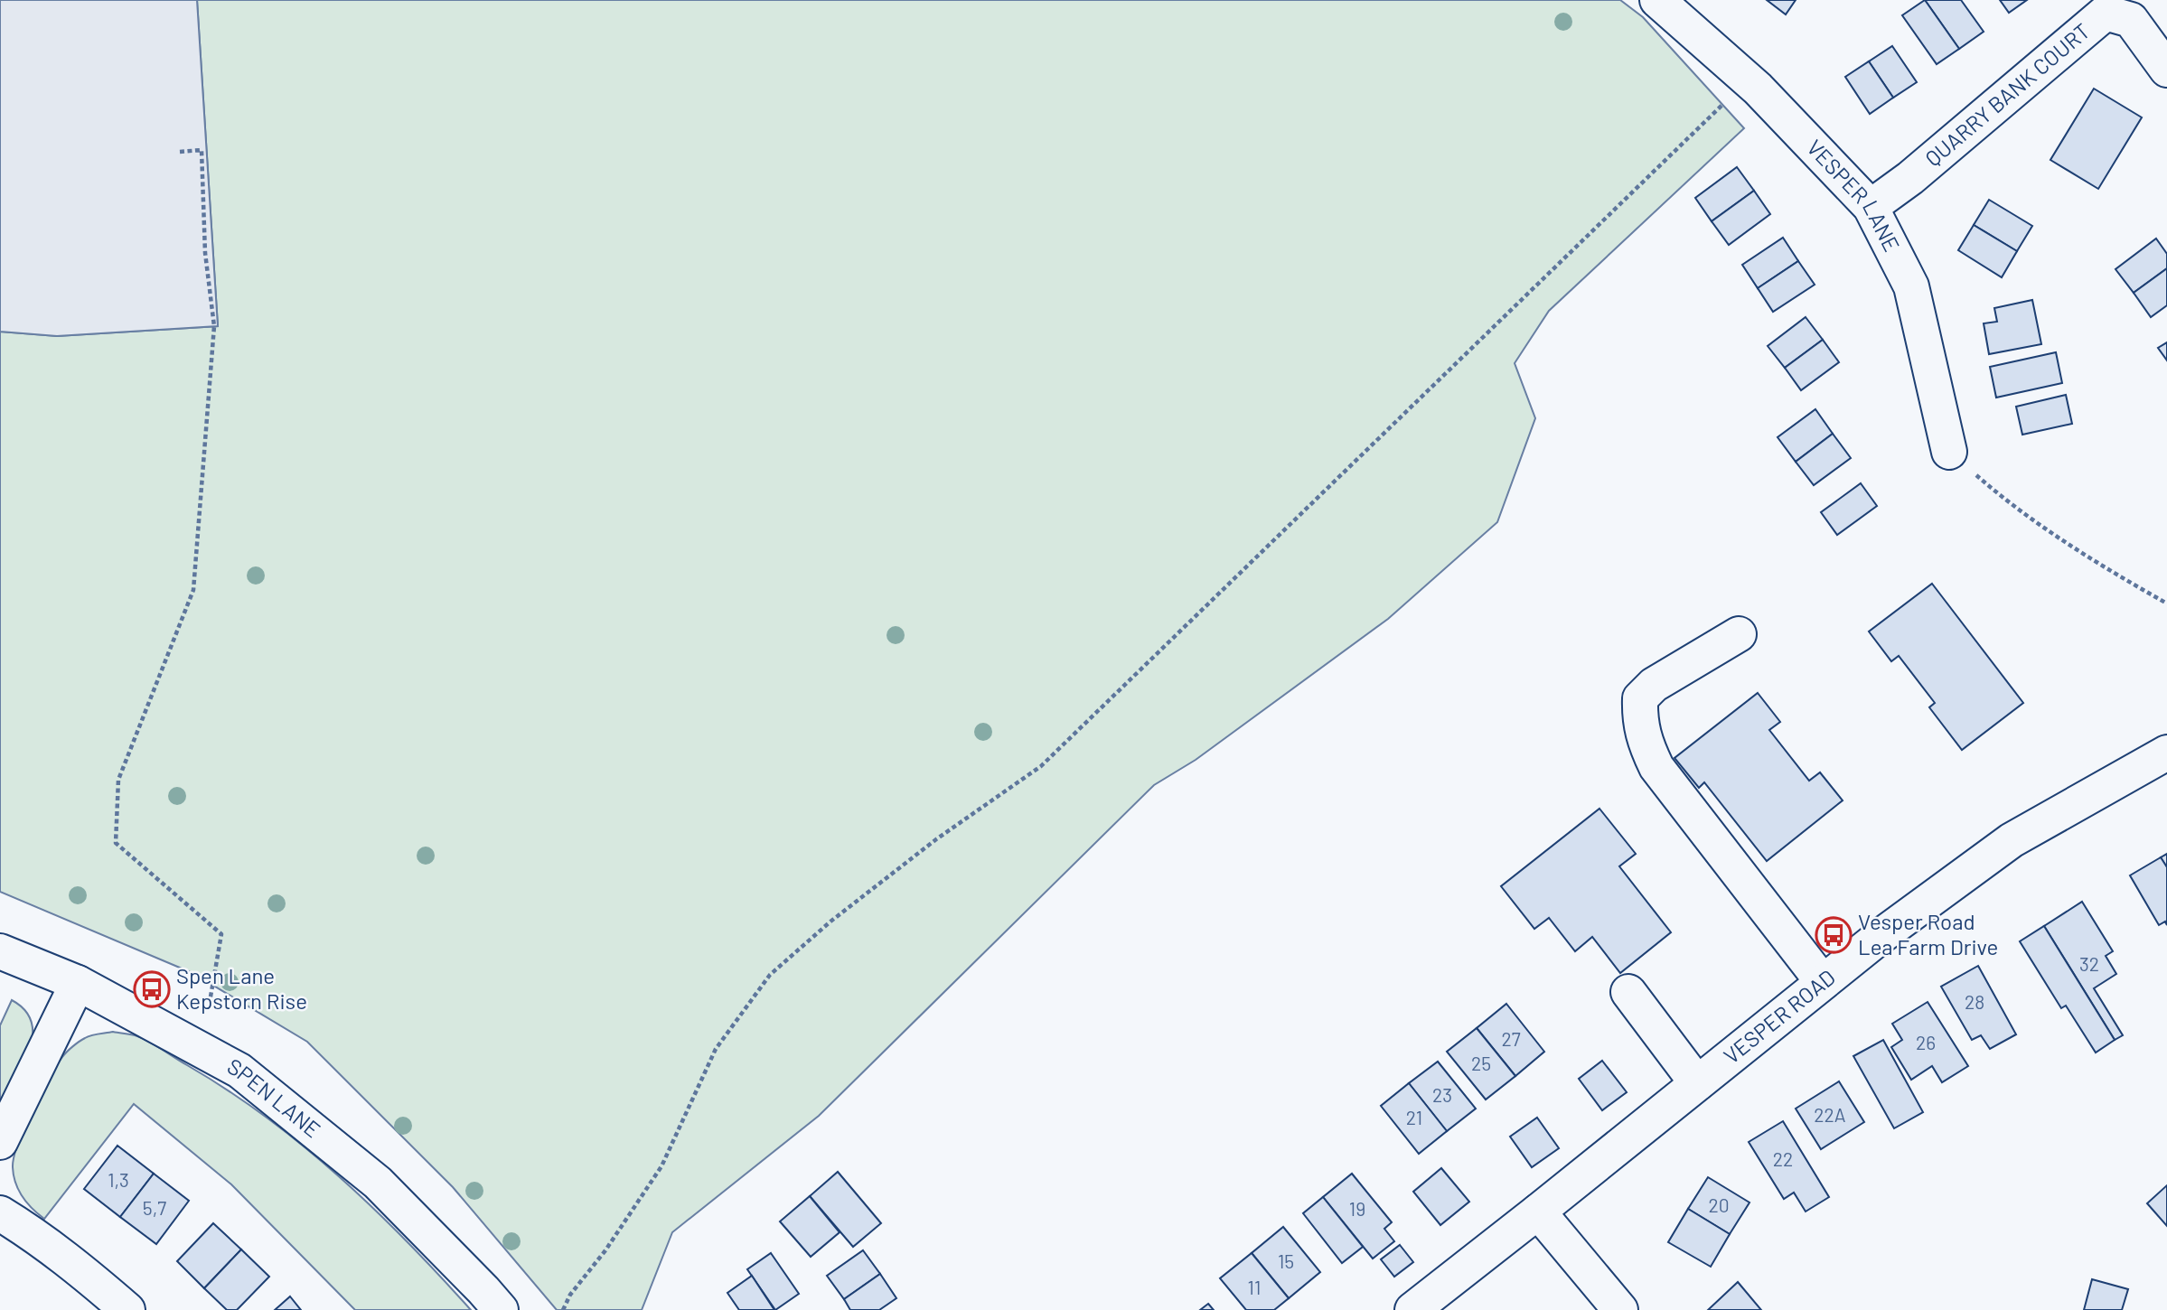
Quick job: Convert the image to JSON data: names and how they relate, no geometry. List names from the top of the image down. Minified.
{"streets":{"street":["QUARRY BANK COURT","VESPER LANE","VESPER ROAD","SPEN LANE"]},"crossings":[["QUARRY BANK COURT","VESPER LANE"]],"places":{"bus stop":["Vesper Road Lea Farm Drive","Spen Lane Kepstorn Rise"]},"house_numbers":["32","28","27","26","25","23","22A","21","22","1,3","20","5,7","19","15","11"]}
